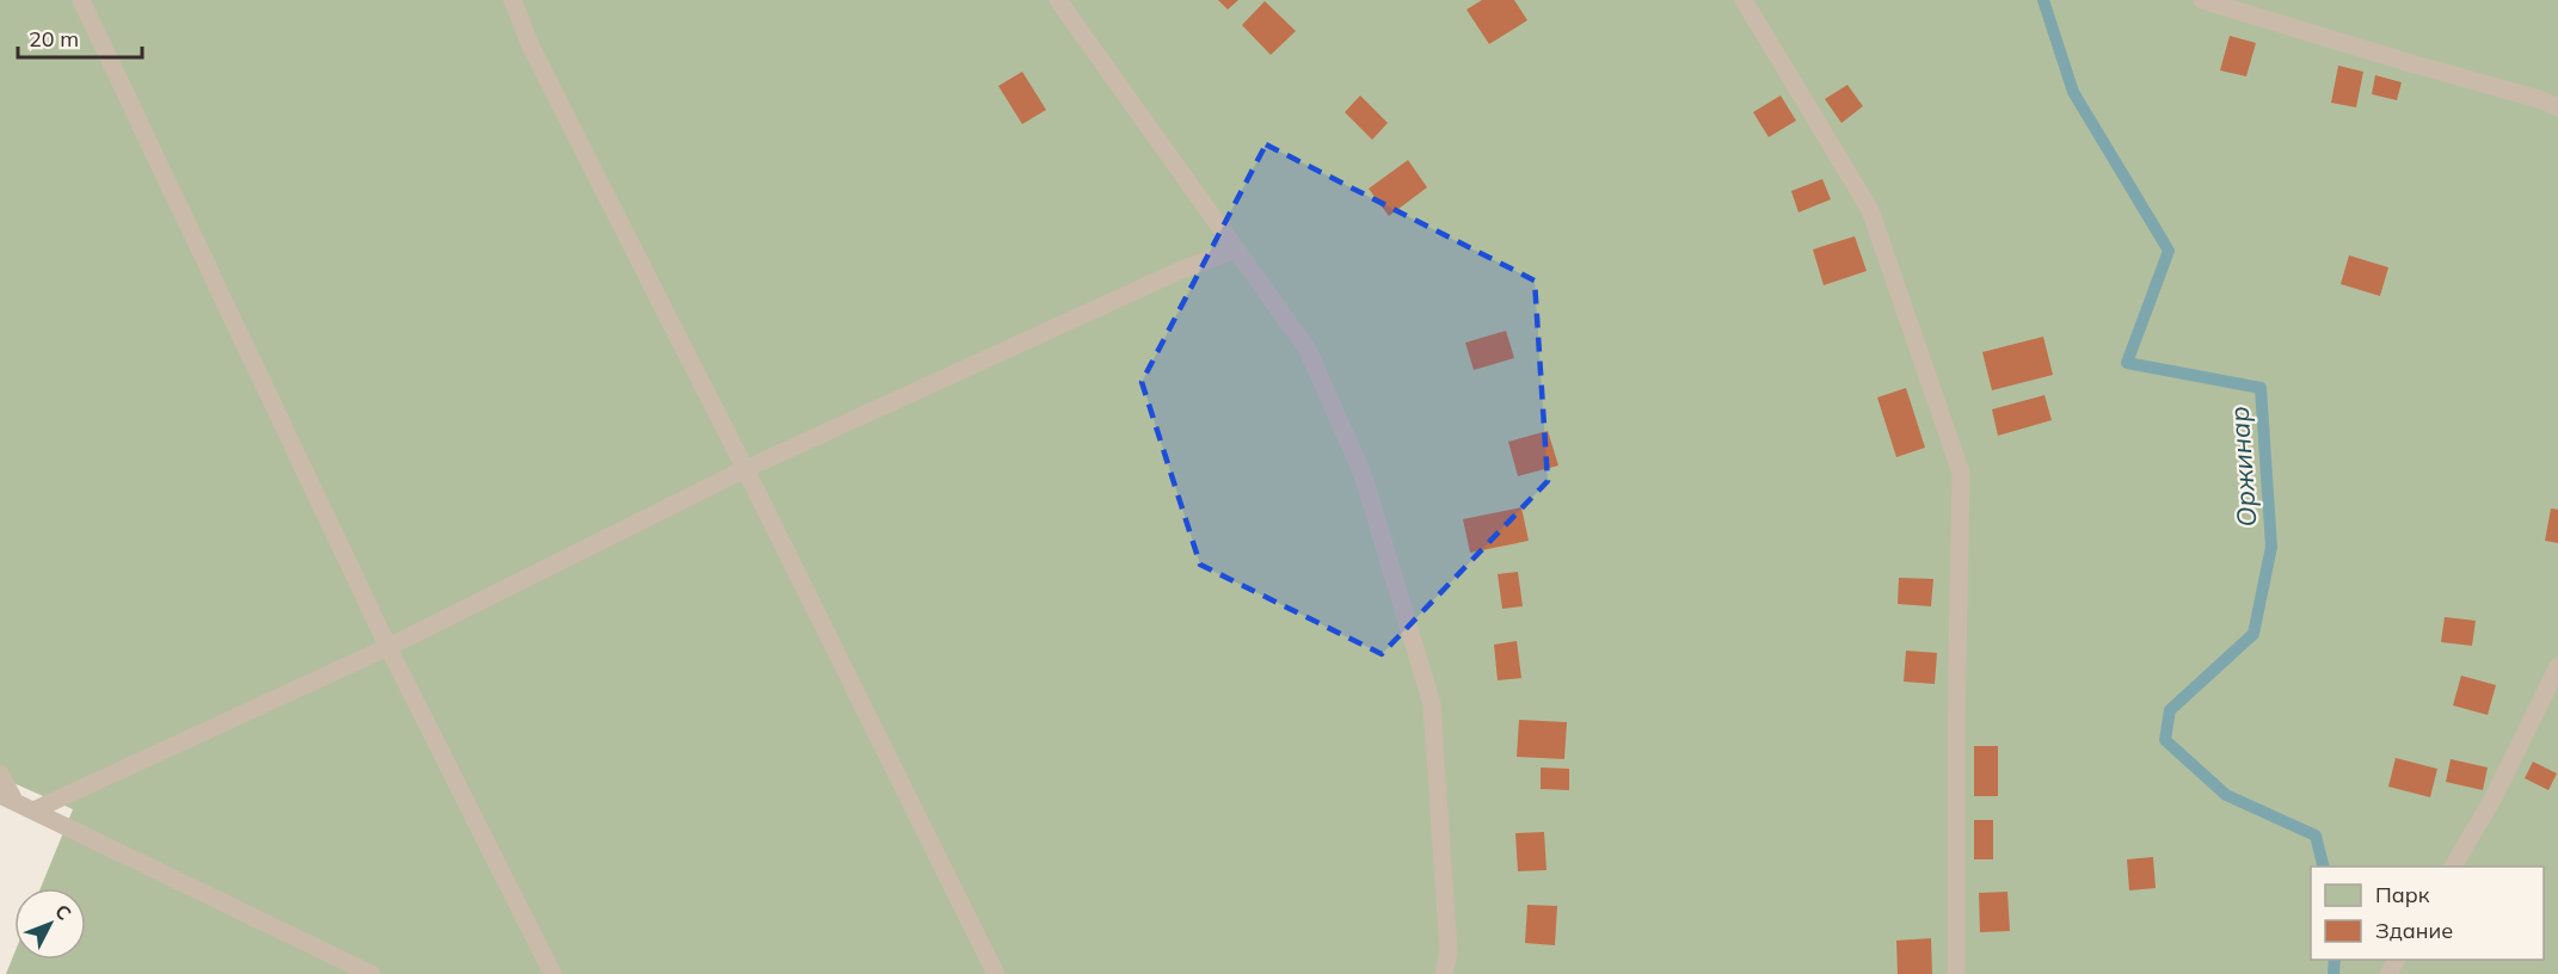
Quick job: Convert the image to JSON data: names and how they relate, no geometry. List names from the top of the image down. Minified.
{"water":["Оржинар"],"legend":["Парк","Здание"],"scale_bar":"20 m","north":"top right"}
